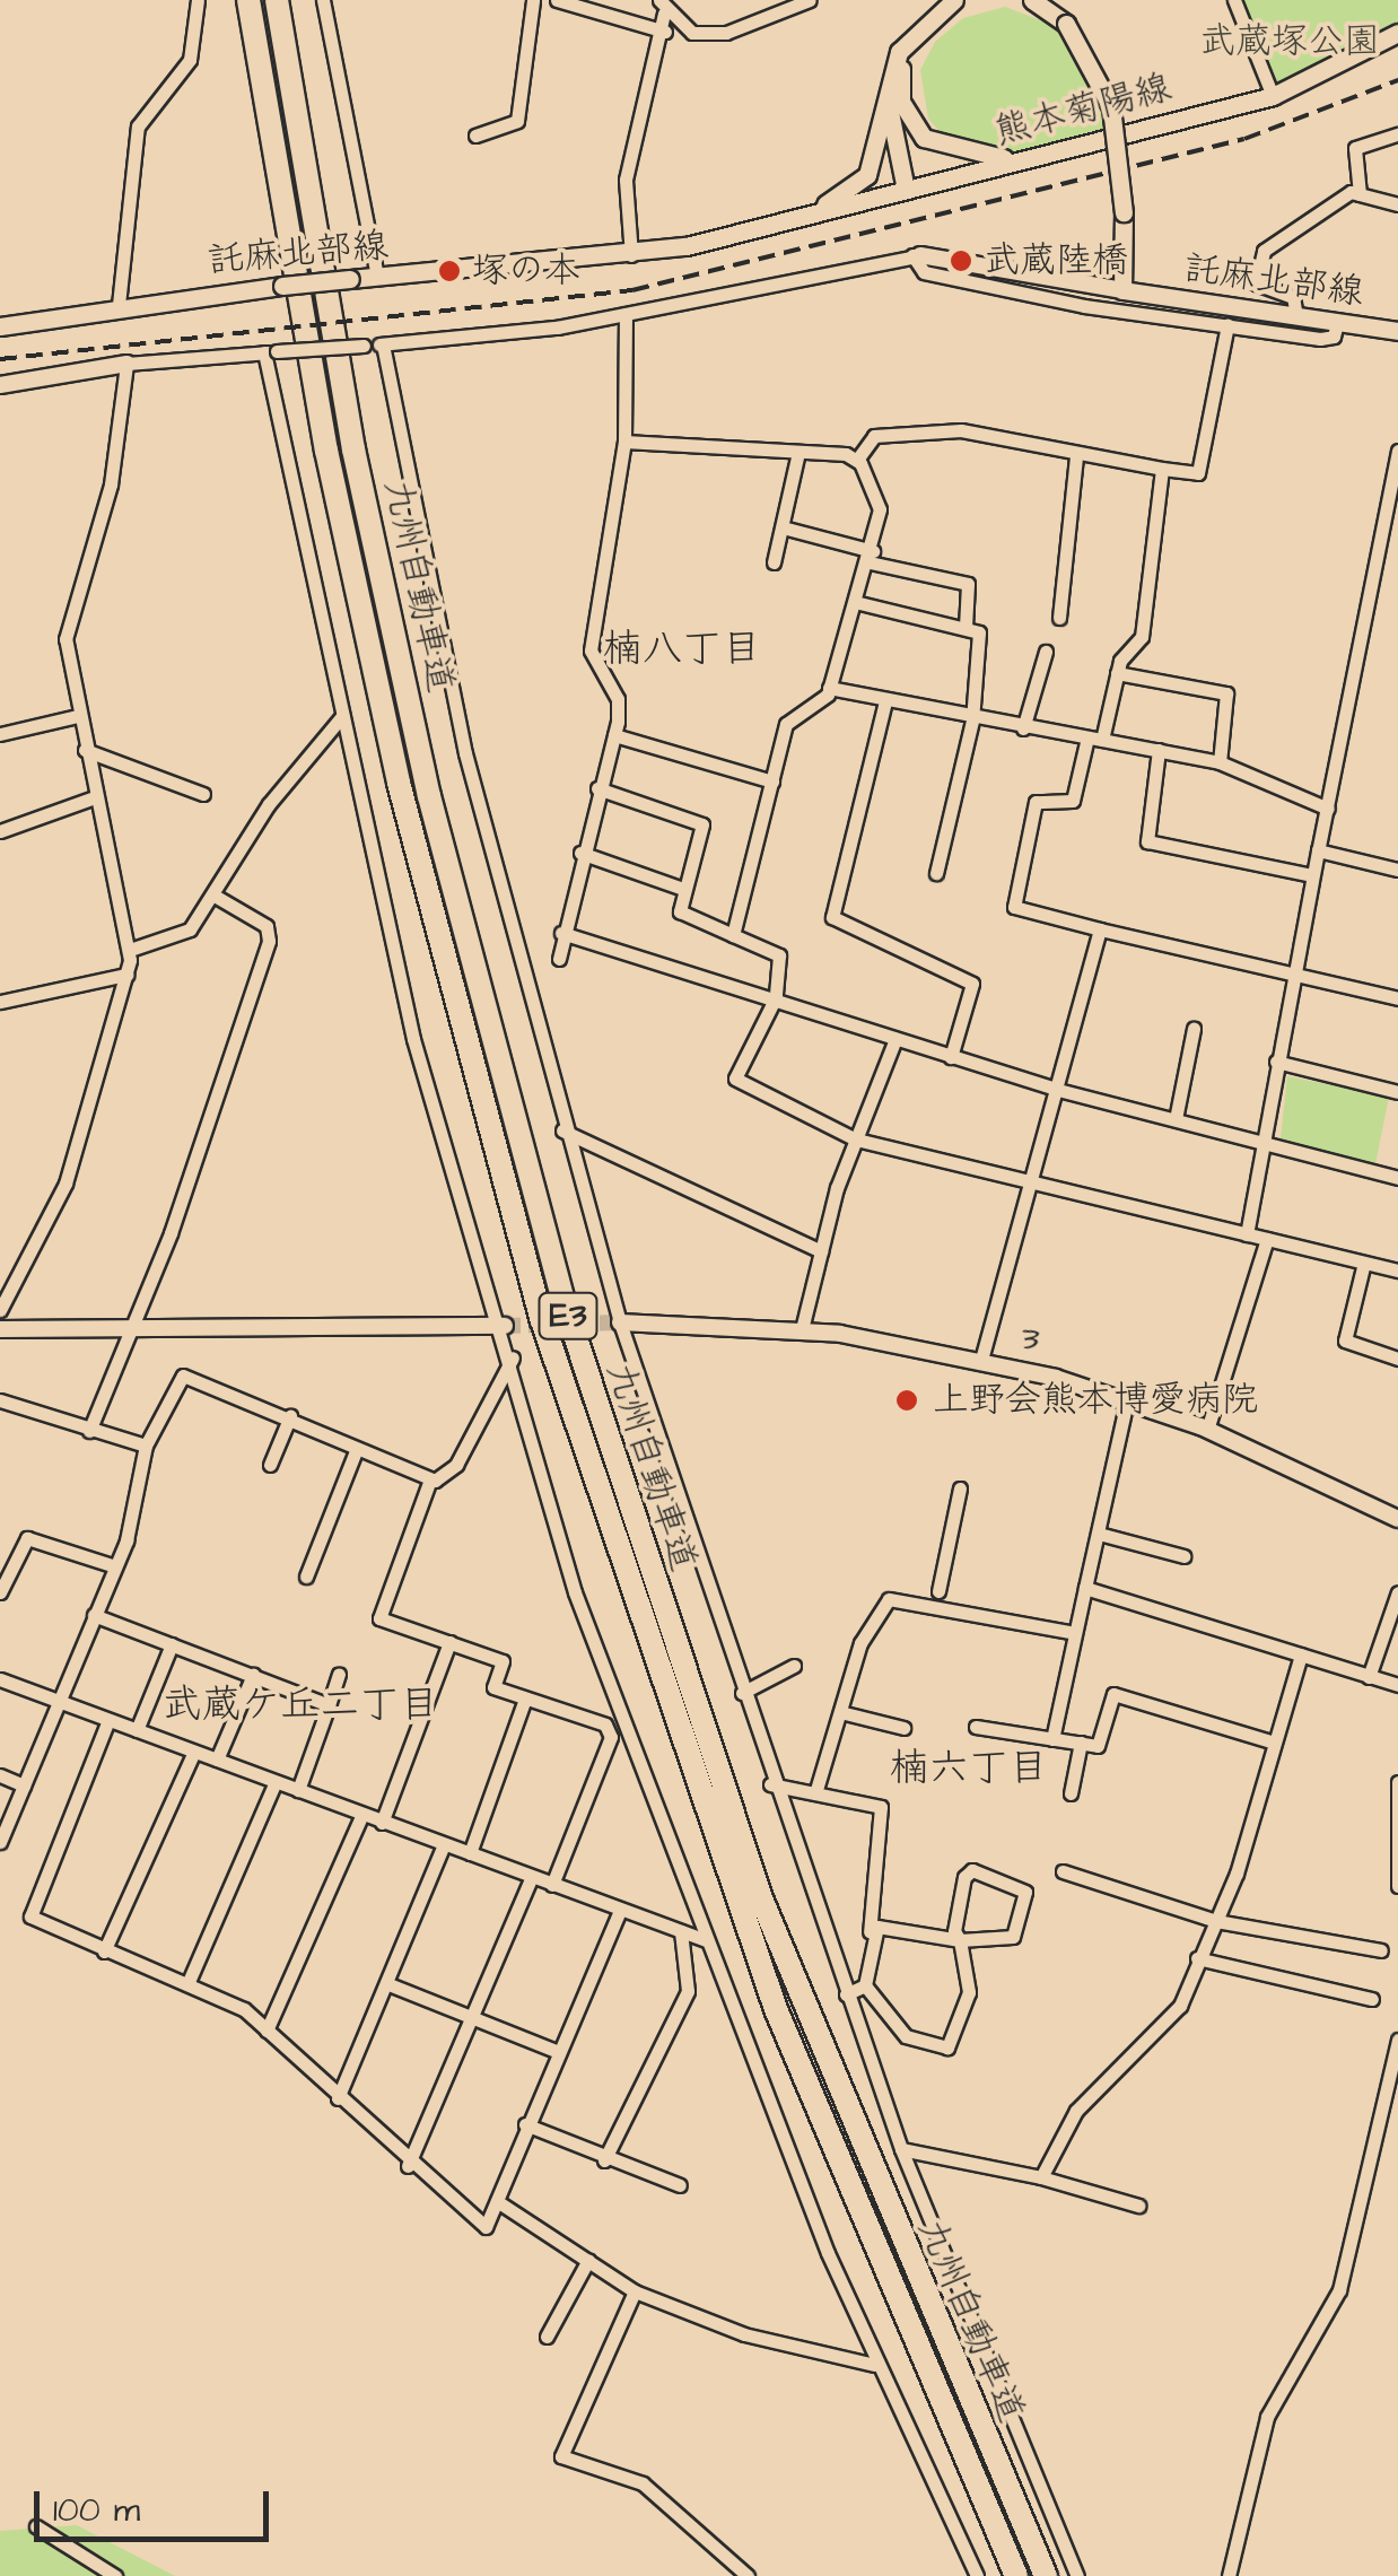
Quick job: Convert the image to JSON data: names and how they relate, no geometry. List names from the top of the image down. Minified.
{"streets":{"highway":["九州自動車道","E3"],"main road":["熊本菊陽線","託麻北部線"],"street":["3"]},"crossings":[["熊本菊陽線","託麻北部線"]],"districts":["楠八丁目","武蔵ケ丘二丁目","楠六丁目"],"parks":["武蔵塚公園"],"places":["武蔵陸橋","塚の本","上野会熊本博愛病院"],"scale_bar":"100 m"}
